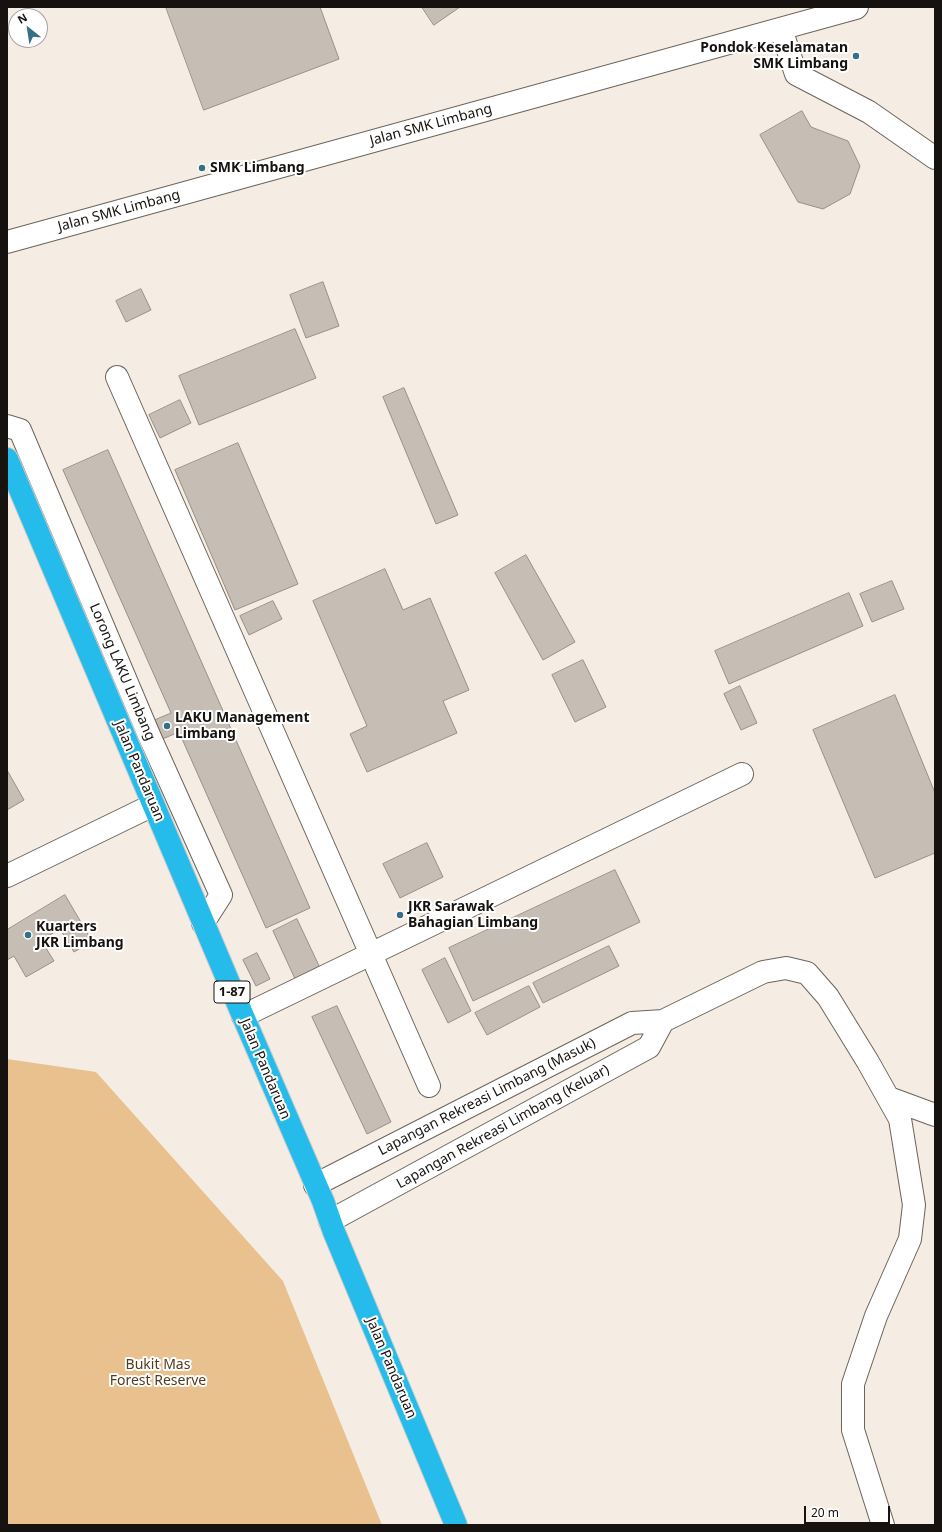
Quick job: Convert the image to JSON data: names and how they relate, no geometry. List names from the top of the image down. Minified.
{"streets":{"highway":["Jalan Pandaruan","1-87"],"street":["Jalan SMK Limbang","Lorong LAKU Limbang","Lapangan Rekreasi Limbang (Masuk)","Lapangan Rekreasi Limbang (Keluar)"]},"crossings":[["Lorong LAKU Limbang","Jalan Pandaruan"],["Jalan Pandaruan","Lapangan Rekreasi Limbang (Masuk)"],["Jalan Pandaruan","Lapangan Rekreasi Limbang (Keluar)"],["Lapangan Rekreasi Limbang (Masuk)","Lapangan Rekreasi Limbang (Keluar)"]],"parks":["Bukit Mas Forest Reserve"],"places":["Pondok Keselamatan SMK Limbang","SMK Limbang","LAKU Management Limbang","JKR Sarawak Bahagian Limbang","Kuarters JKR Limbang"],"scale_bar":"20 m","north":"top left"}
